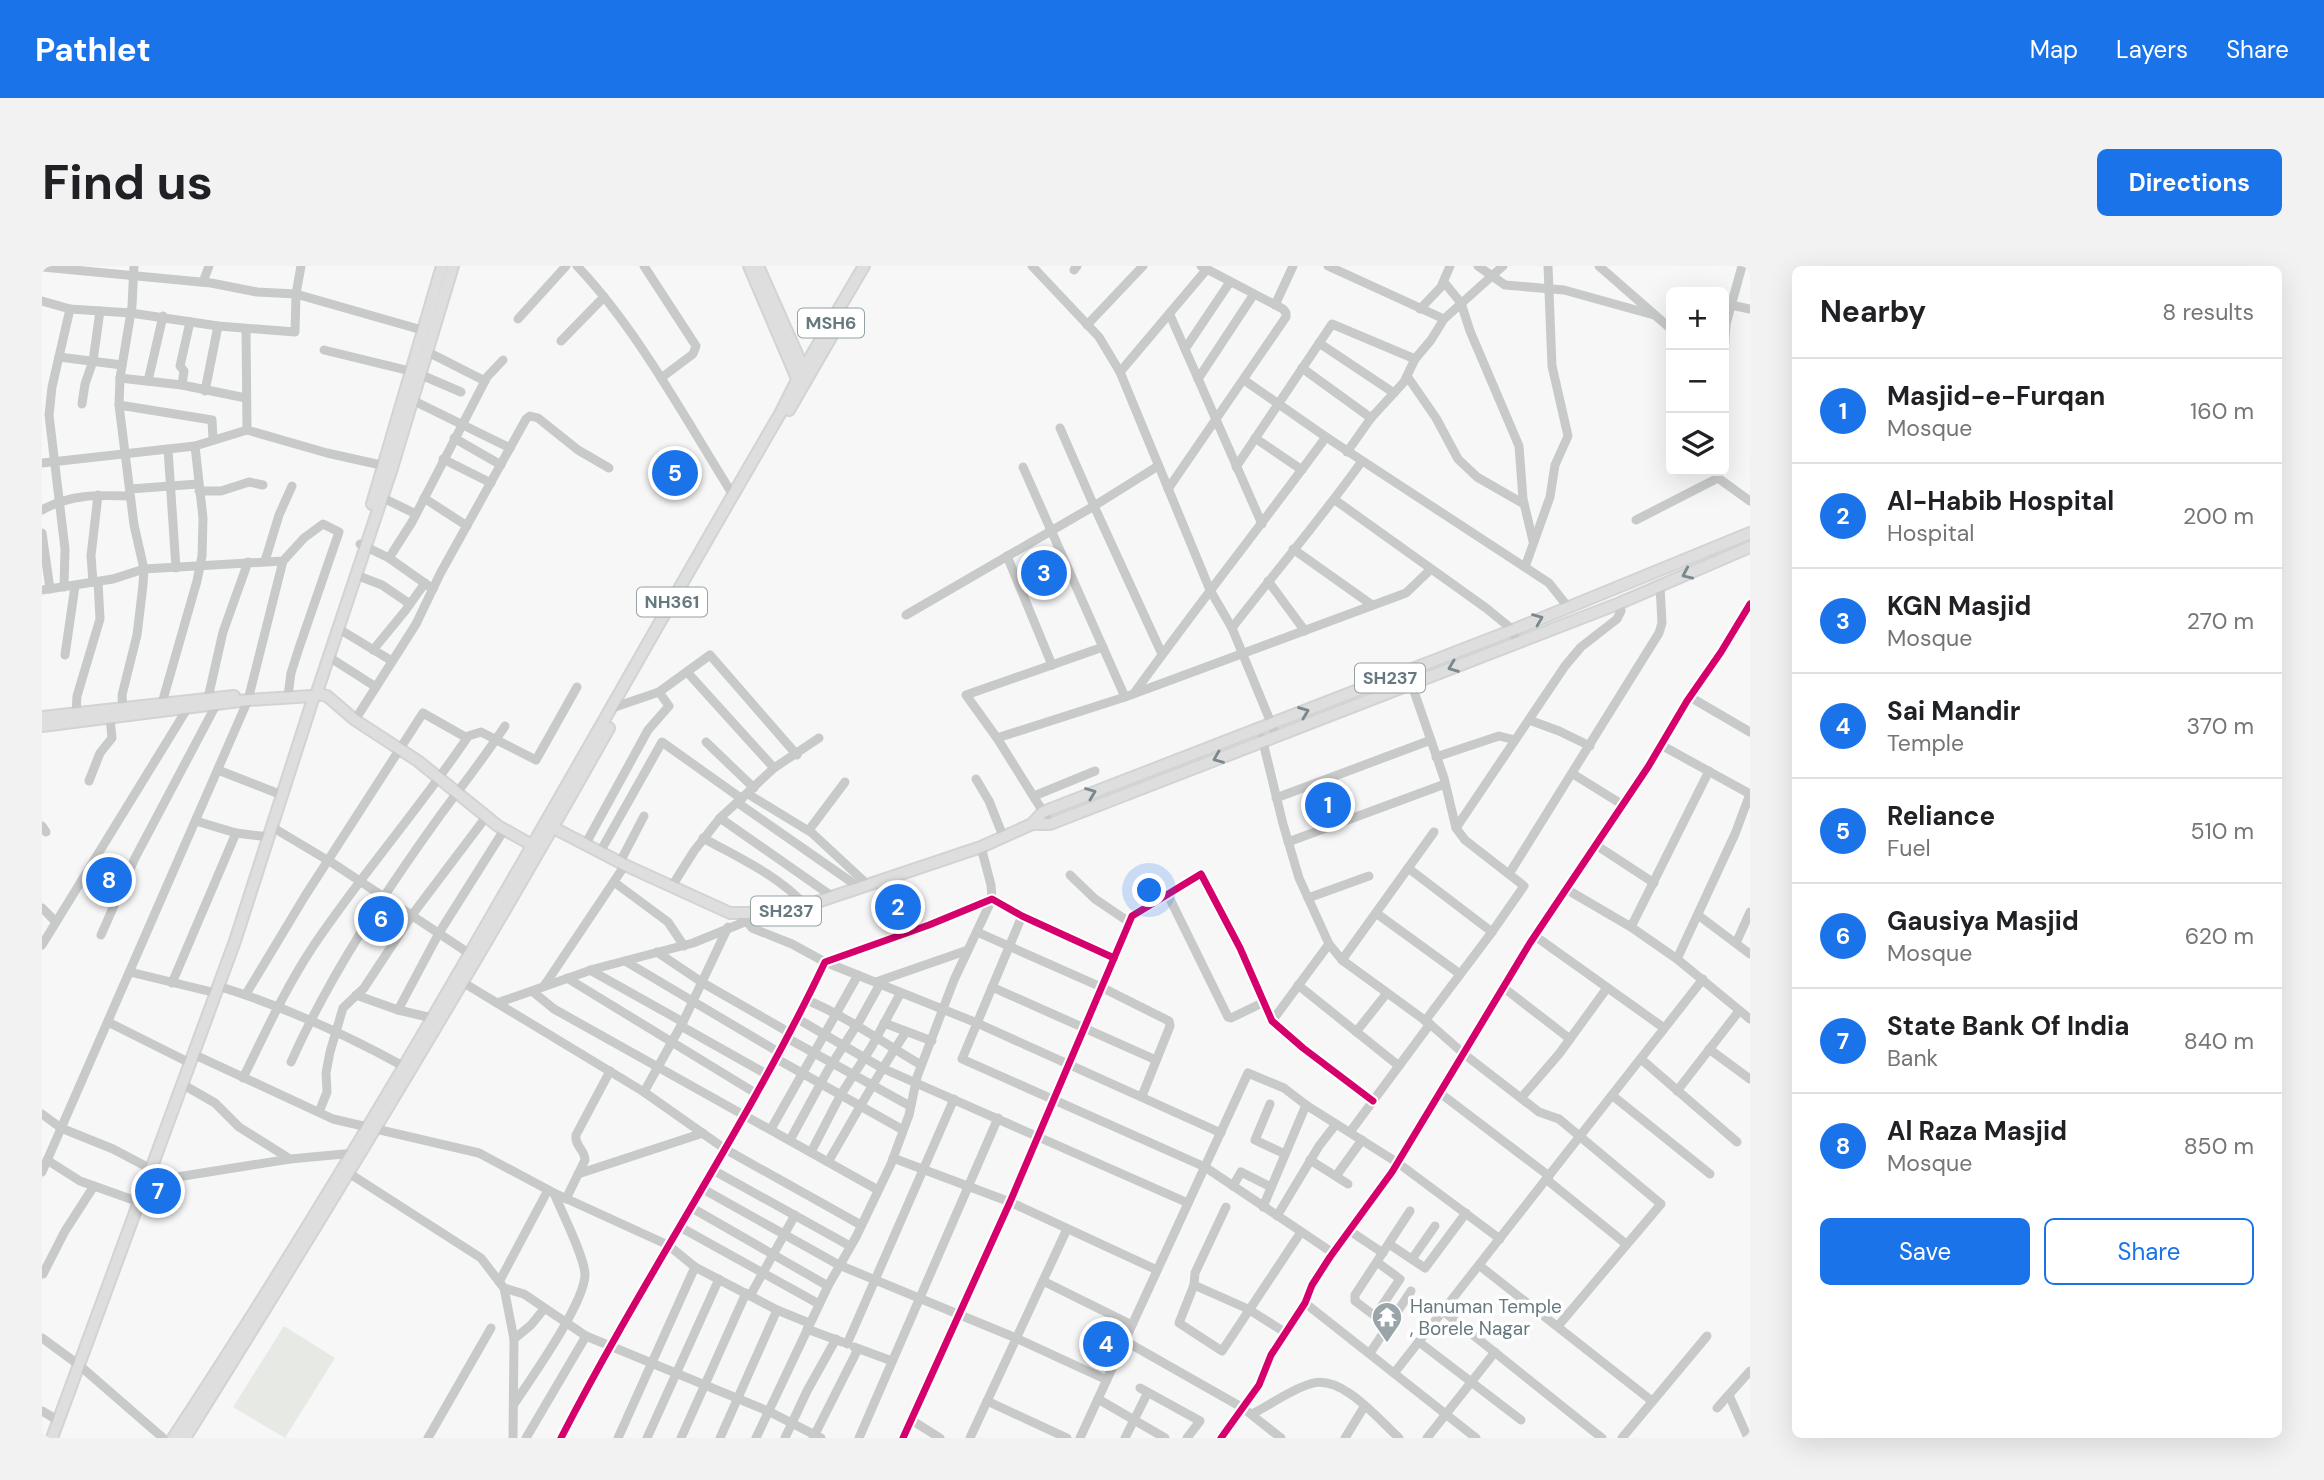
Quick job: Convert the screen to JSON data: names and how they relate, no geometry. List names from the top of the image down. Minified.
{"streets":{"main road":["MSH6","NH361","SH237"]},"crossings":[["MSH6","NH361"],["NH361","SH237"]],"places":{"temple":["Hanuman Temple , Borele Nagar"]},"page":{"header":"Pathlet","nav":["Map","Layers","Share"],"buttons":["Directions",["Save","Share"]],"title":"Find us","heading":["Nearby","8 results"],"map_buttons":["+","−"],"list":[{"mark":"1","name":"Masjid-e-Furqan","note":"Mosque","value":"160 m"},{"mark":"2","name":"Al-Habib Hospital","note":"Hospital","value":"200 m"},{"mark":"3","name":"KGN Masjid","note":"Mosque","value":"270 m"},{"mark":"4","name":"Sai Mandir","note":"Temple","value":"370 m"},{"mark":"5","name":"Reliance","note":"Fuel","value":"510 m"},{"mark":"6","name":"Gausiya Masjid","note":"Mosque","value":"620 m"},{"mark":"7","name":"State Bank Of India","note":"Bank","value":"840 m"},{"mark":"8","name":"Al Raza Masjid","note":"Mosque","value":"850 m"}],"pins":["5","3","1","8","2","6","7","4"]}}
